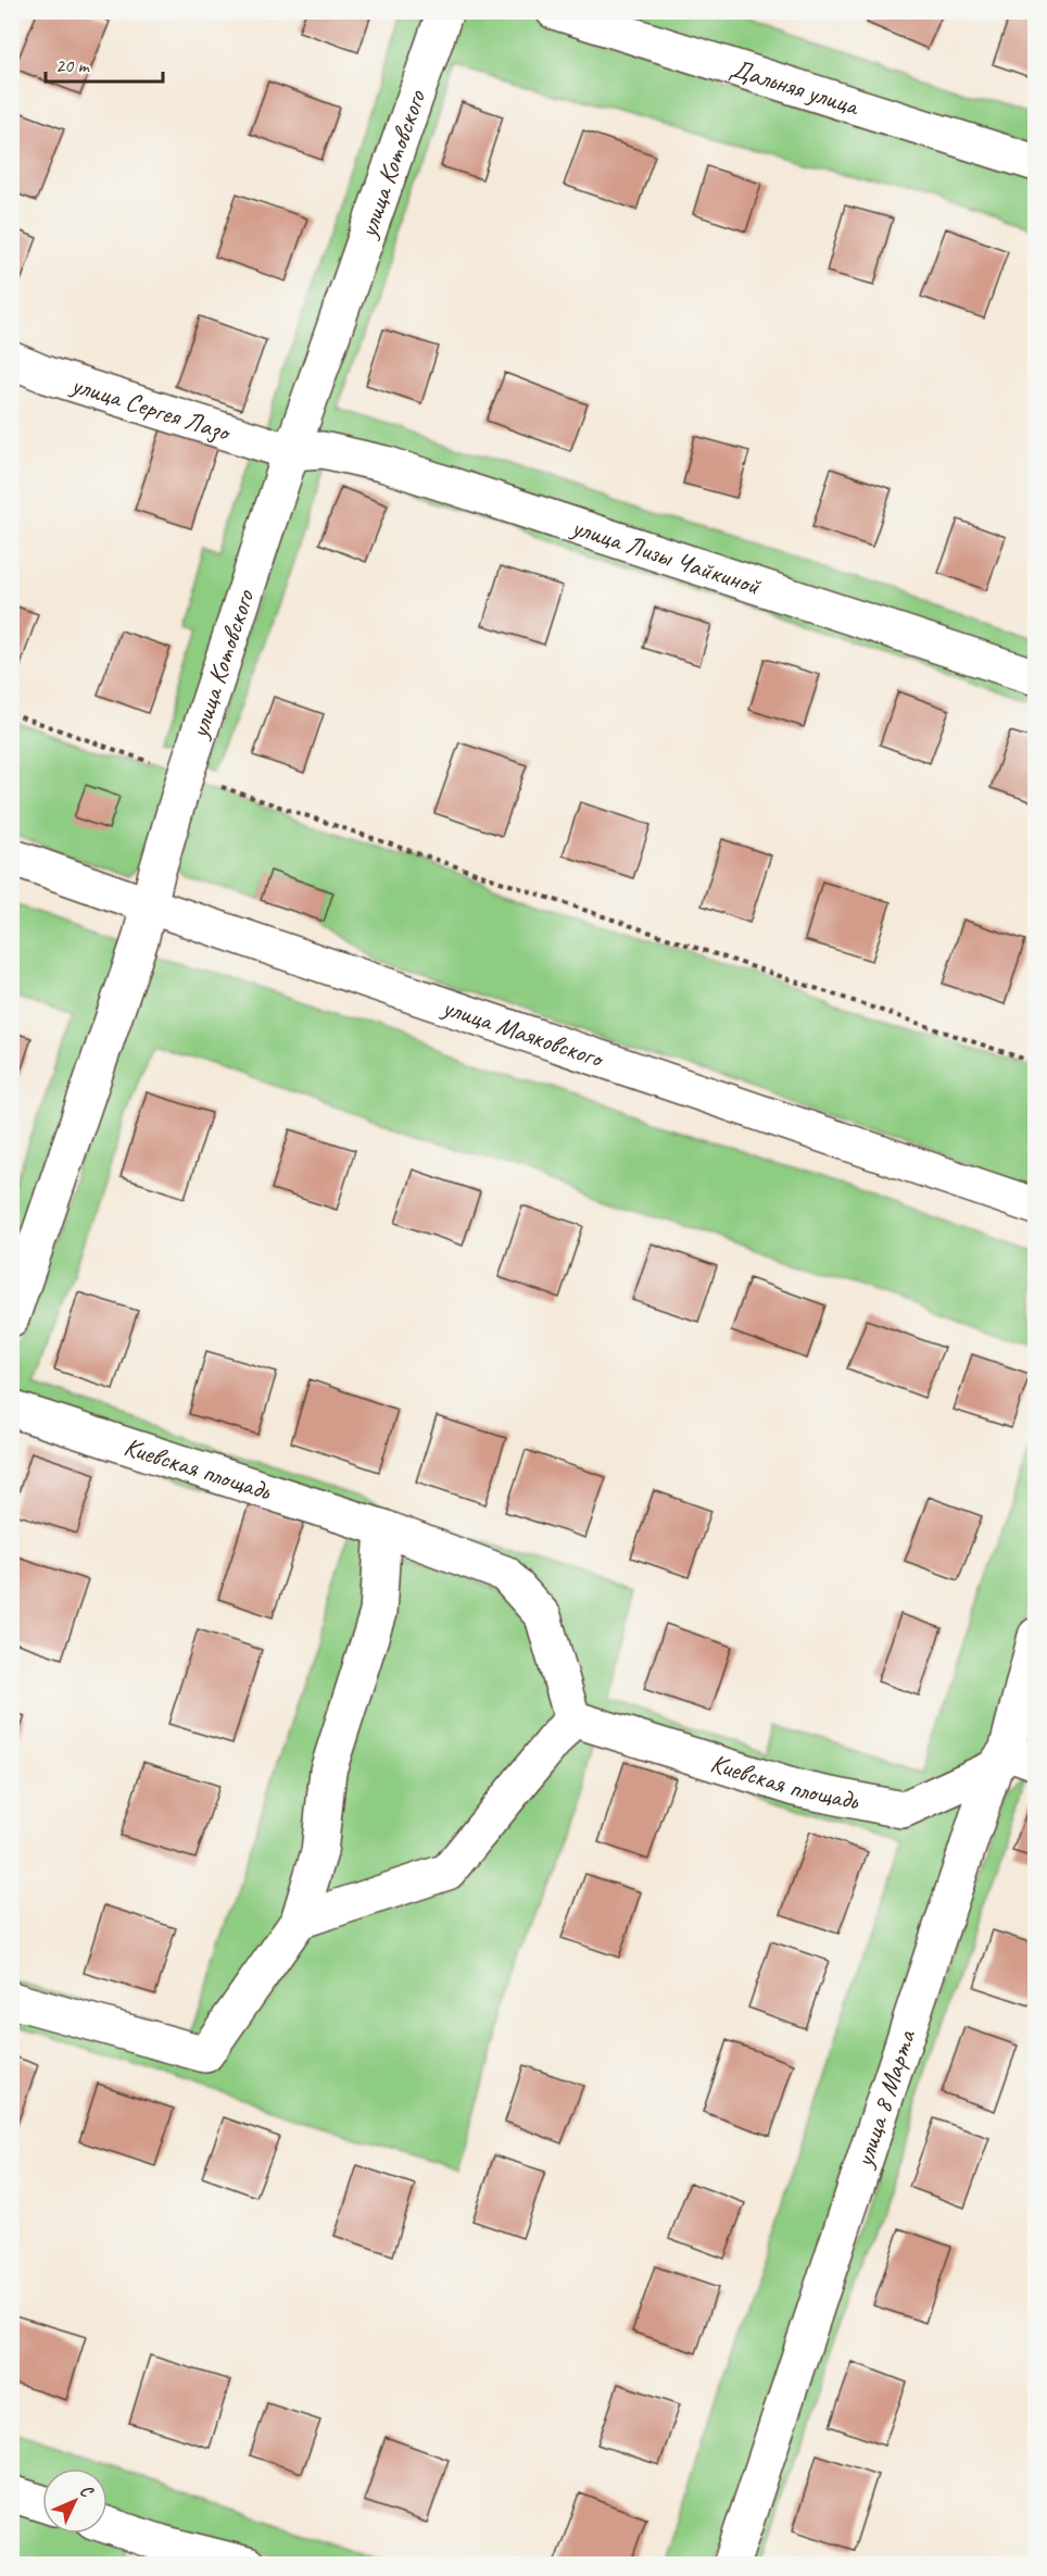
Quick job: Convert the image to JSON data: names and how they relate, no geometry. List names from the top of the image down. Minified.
{"streets":{"street":["Дальняя улица","улица Котовского","улица Сергея Лазо","улица Лизы Чайкиной","улица Маяковского","Киевская площадь","улица 8 Марта"]},"crossings":[["улица Котовского","улица Сергея Лазо"],["улица Котовского","улица Лизы Чайкиной"],["улица Котовского","улица Маяковского"],["улица Сергея Лазо","улица Лизы Чайкиной"],["Киевская площадь","улица 8 Марта"]],"scale_bar":"20 m","north":"top right"}
